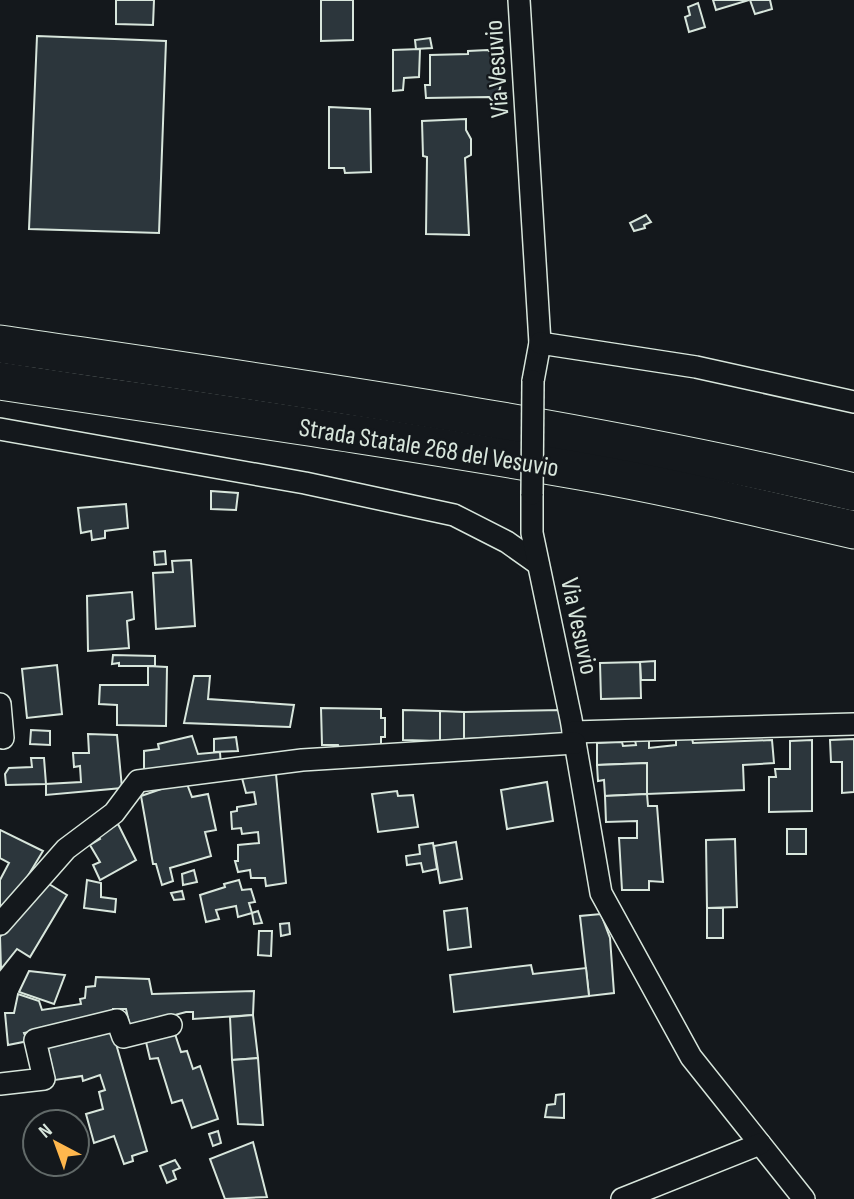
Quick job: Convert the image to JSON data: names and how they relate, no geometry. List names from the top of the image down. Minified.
{"streets":{"highway":["Strada Statale 268 del Vesuvio"],"street":["Via Vesuvio"]},"north":"top left"}
